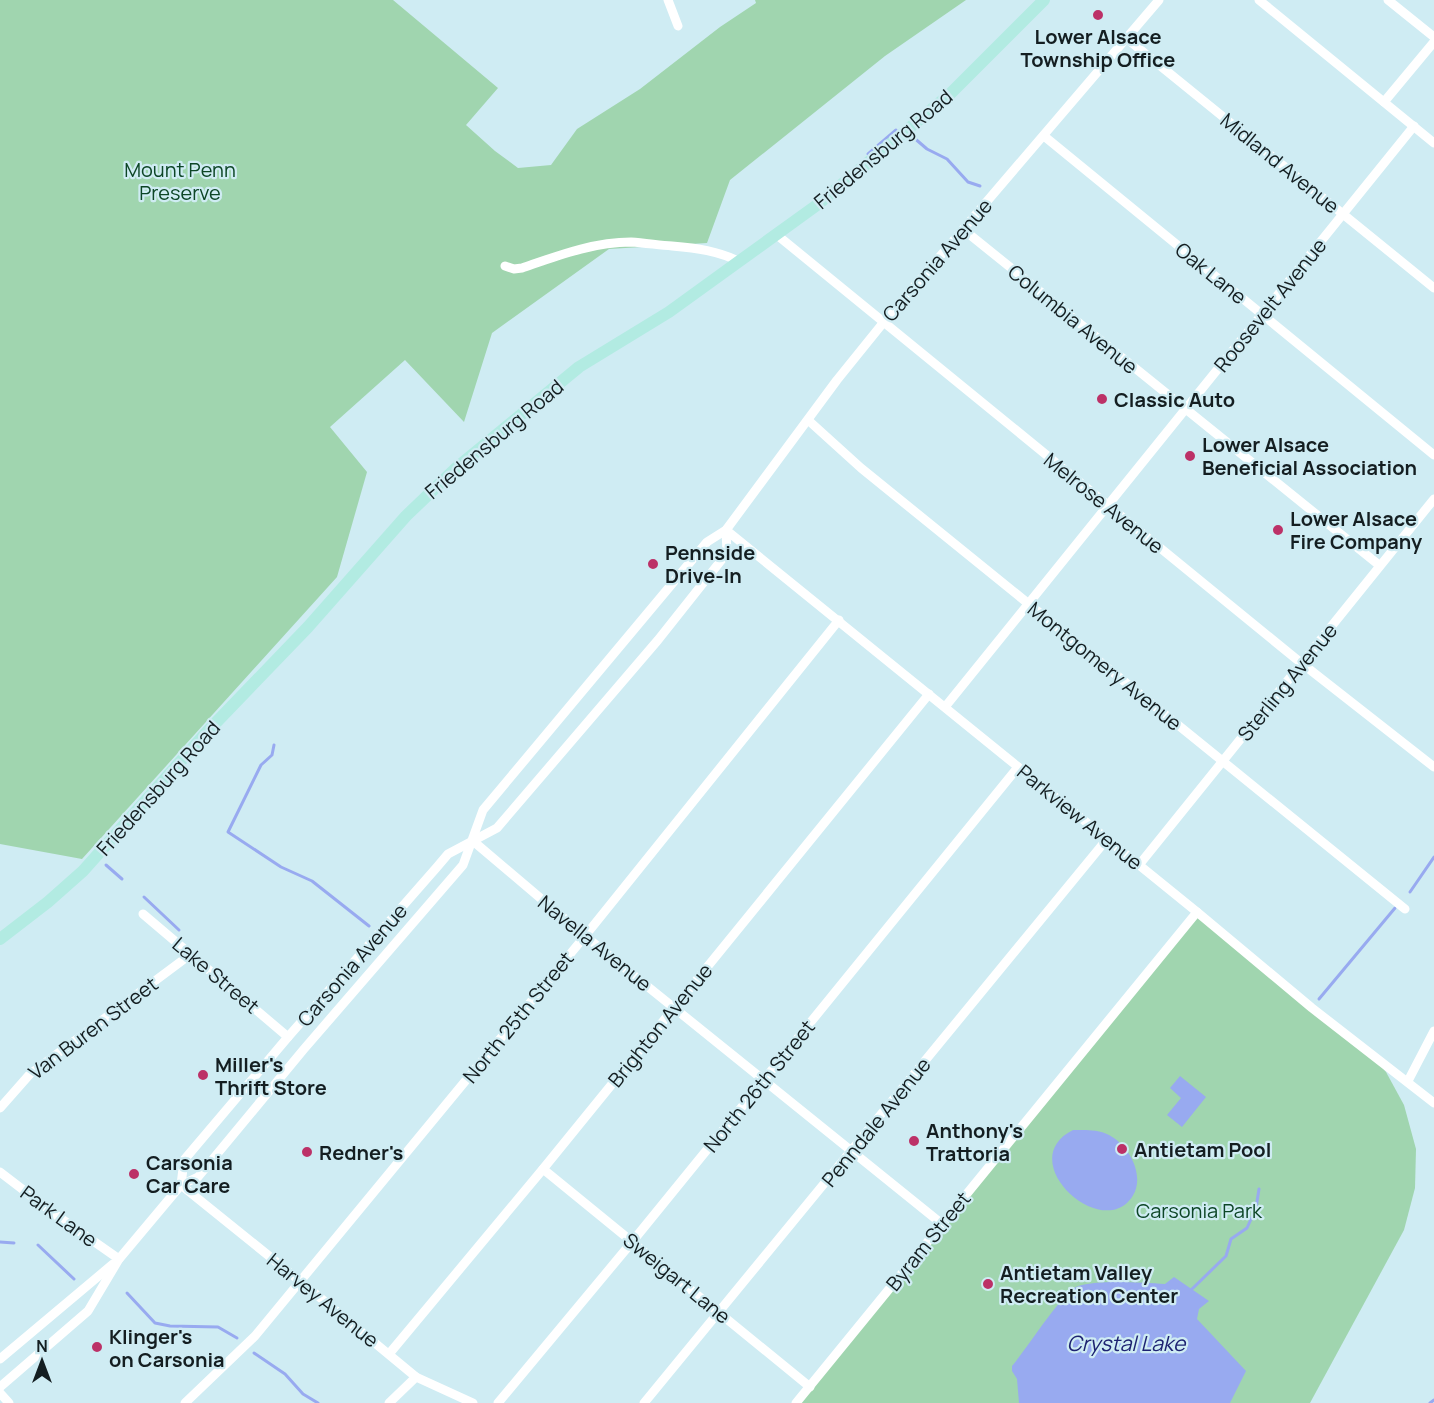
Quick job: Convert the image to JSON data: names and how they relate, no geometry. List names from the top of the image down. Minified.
{"streets":{"main road":["Friedensburg Road"],"street":["Midland Avenue","Carsonia Avenue","Oak Lane","Roosevelt Avenue","Columbia Avenue","Melrose Avenue","Montgomery Avenue","Sterling Avenue","Parkview Avenue","Navella Avenue","Lake Street","North 25th Street","Brighton Avenue","Van Buren Street","North 26th Street","Penndale Avenue","Park Lane","Byram Street","Sweigart Lane","Harvey Avenue"]},"crossings":[["Friedensburg Road","Melrose Avenue"],["Midland Avenue","Carsonia Avenue"],["Midland Avenue","Roosevelt Avenue"],["Carsonia Avenue","Oak Lane"],["Carsonia Avenue","Columbia Avenue"],["Carsonia Avenue","Melrose Avenue"],["Carsonia Avenue","Montgomery Avenue"],["Carsonia Avenue","Parkview Avenue"],["Carsonia Avenue","Navella Avenue"],["Carsonia Avenue","Lake Street"],["Carsonia Avenue","Park Lane"],["Carsonia Avenue","Harvey Avenue"],["Oak Lane","Roosevelt Avenue"],["Roosevelt Avenue","Columbia Avenue"],["Roosevelt Avenue","Melrose Avenue"],["Roosevelt Avenue","Montgomery Avenue"],["Roosevelt Avenue","Parkview Avenue"],["Columbia Avenue","Sterling Avenue"],["Melrose Avenue","Sterling Avenue"],["Montgomery Avenue","Sterling Avenue"],["Sterling Avenue","Parkview Avenue"],["Parkview Avenue","North 25th Street"],["Parkview Avenue","Brighton Avenue"],["Parkview Avenue","North 26th Street"],["Parkview Avenue","Penndale Avenue"],["Parkview Avenue","Byram Street"],["Navella Avenue","North 25th Street"],["Navella Avenue","Brighton Avenue"],["Navella Avenue","North 26th Street"],["Navella Avenue","Penndale Avenue"],["Navella Avenue","Byram Street"],["Lake Street","Van Buren Street"],["North 25th Street","Harvey Avenue"],["Brighton Avenue","Sweigart Lane"],["Brighton Avenue","Harvey Avenue"],["North 26th Street","Sweigart Lane"],["Penndale Avenue","Sweigart Lane"],["Byram Street","Sweigart Lane"]],"water":["Crystal Lake"],"parks":["Mount Penn Preserve","Carsonia Park"],"places":["Lower Alsace Township Office","Classic Auto","Lower Alsace Beneficial Association","Lower Alsace Fire Company","Pennside Drive-In","Miller's Thrift Store","Anthony's Trattoria","Antietam Pool","Redner's","Carsonia Car Care","Antietam Valley Recreation Center","Klinger's on Carsonia"],"north":"top"}
